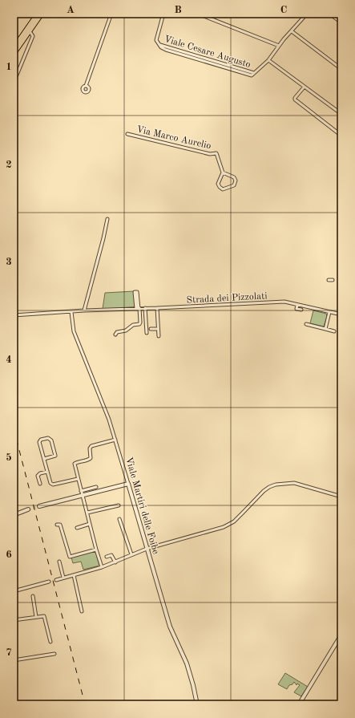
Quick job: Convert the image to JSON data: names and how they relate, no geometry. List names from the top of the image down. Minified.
{"streets":{"street":["Viale Cesare Augusto","Via Marco Aurelio","Strada dei Pizzolati","Viale Martiri delle Foibe"]},"crossings":[["Strada dei Pizzolati","Viale Martiri delle Foibe"]],"grid":{"columns":["A","B","C"],"rows":["1","2","3","4","5","6","7"]}}
